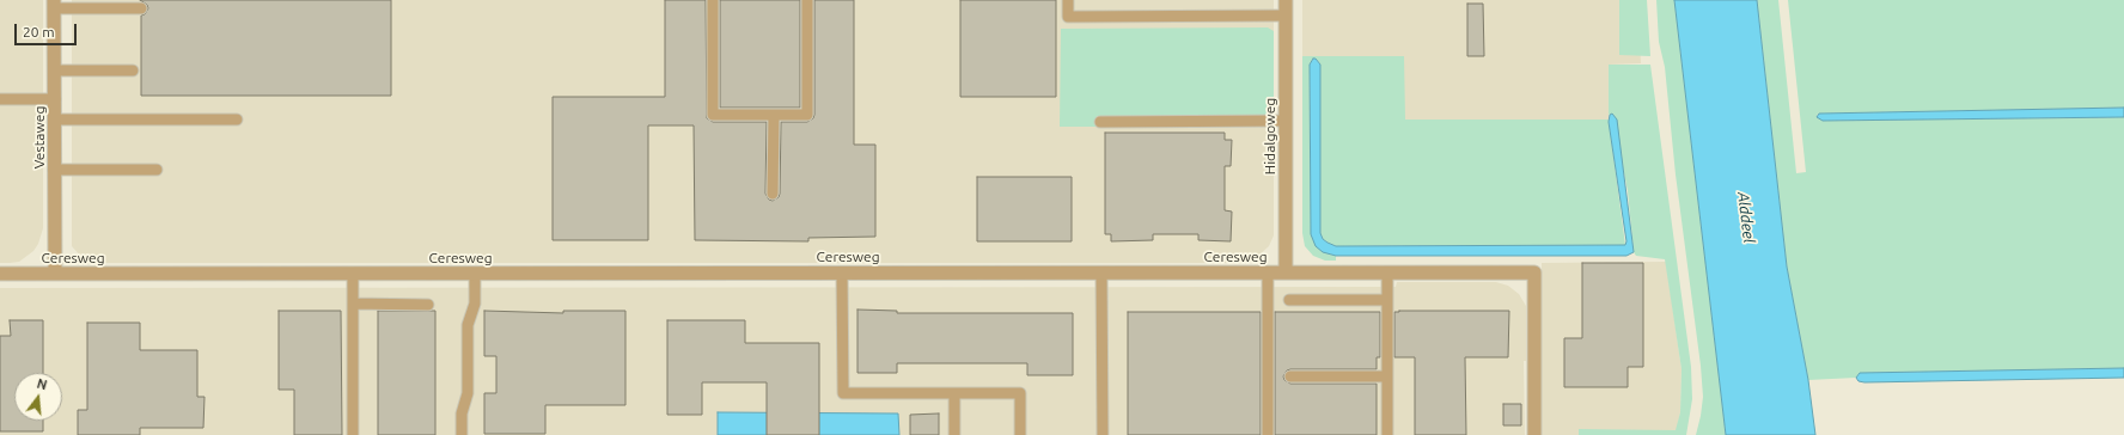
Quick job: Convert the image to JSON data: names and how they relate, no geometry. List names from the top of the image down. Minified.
{"streets":{"street":["Hidalgoweg","Vestaweg","Ceresweg"]},"crossings":[["Hidalgoweg","Ceresweg"],["Vestaweg","Ceresweg"]],"water":["Alddeel"],"scale_bar":"20 m","north":"top"}
